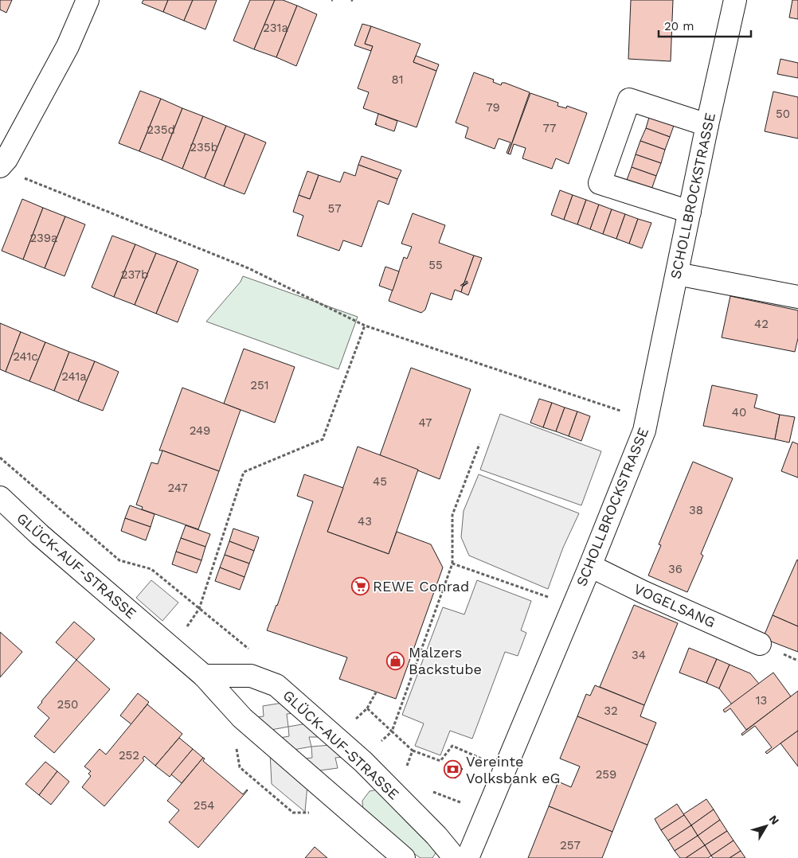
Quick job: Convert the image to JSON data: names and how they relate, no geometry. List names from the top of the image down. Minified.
{"streets":{"street":["SCHOLLBROCKSTRASSE","GLÜCK-AUF-STRASSE","VOGELSANG"]},"crossings":[["SCHOLLBROCKSTRASSE","VOGELSANG"]],"places":{"supermarket":["REWE Conrad"],"shop":["Malzers Backstube"],"bank":["Vereinte Volksbank eG"]},"house_numbers":["231a","81","79","50","77","235d","235b","57","239a","55","237b","42","241c","241a","251","40","47","249","45","247","38","43","36","34","13","250","32","252","259","254","257"],"scale_bar":"20 m","north":"top right"}
